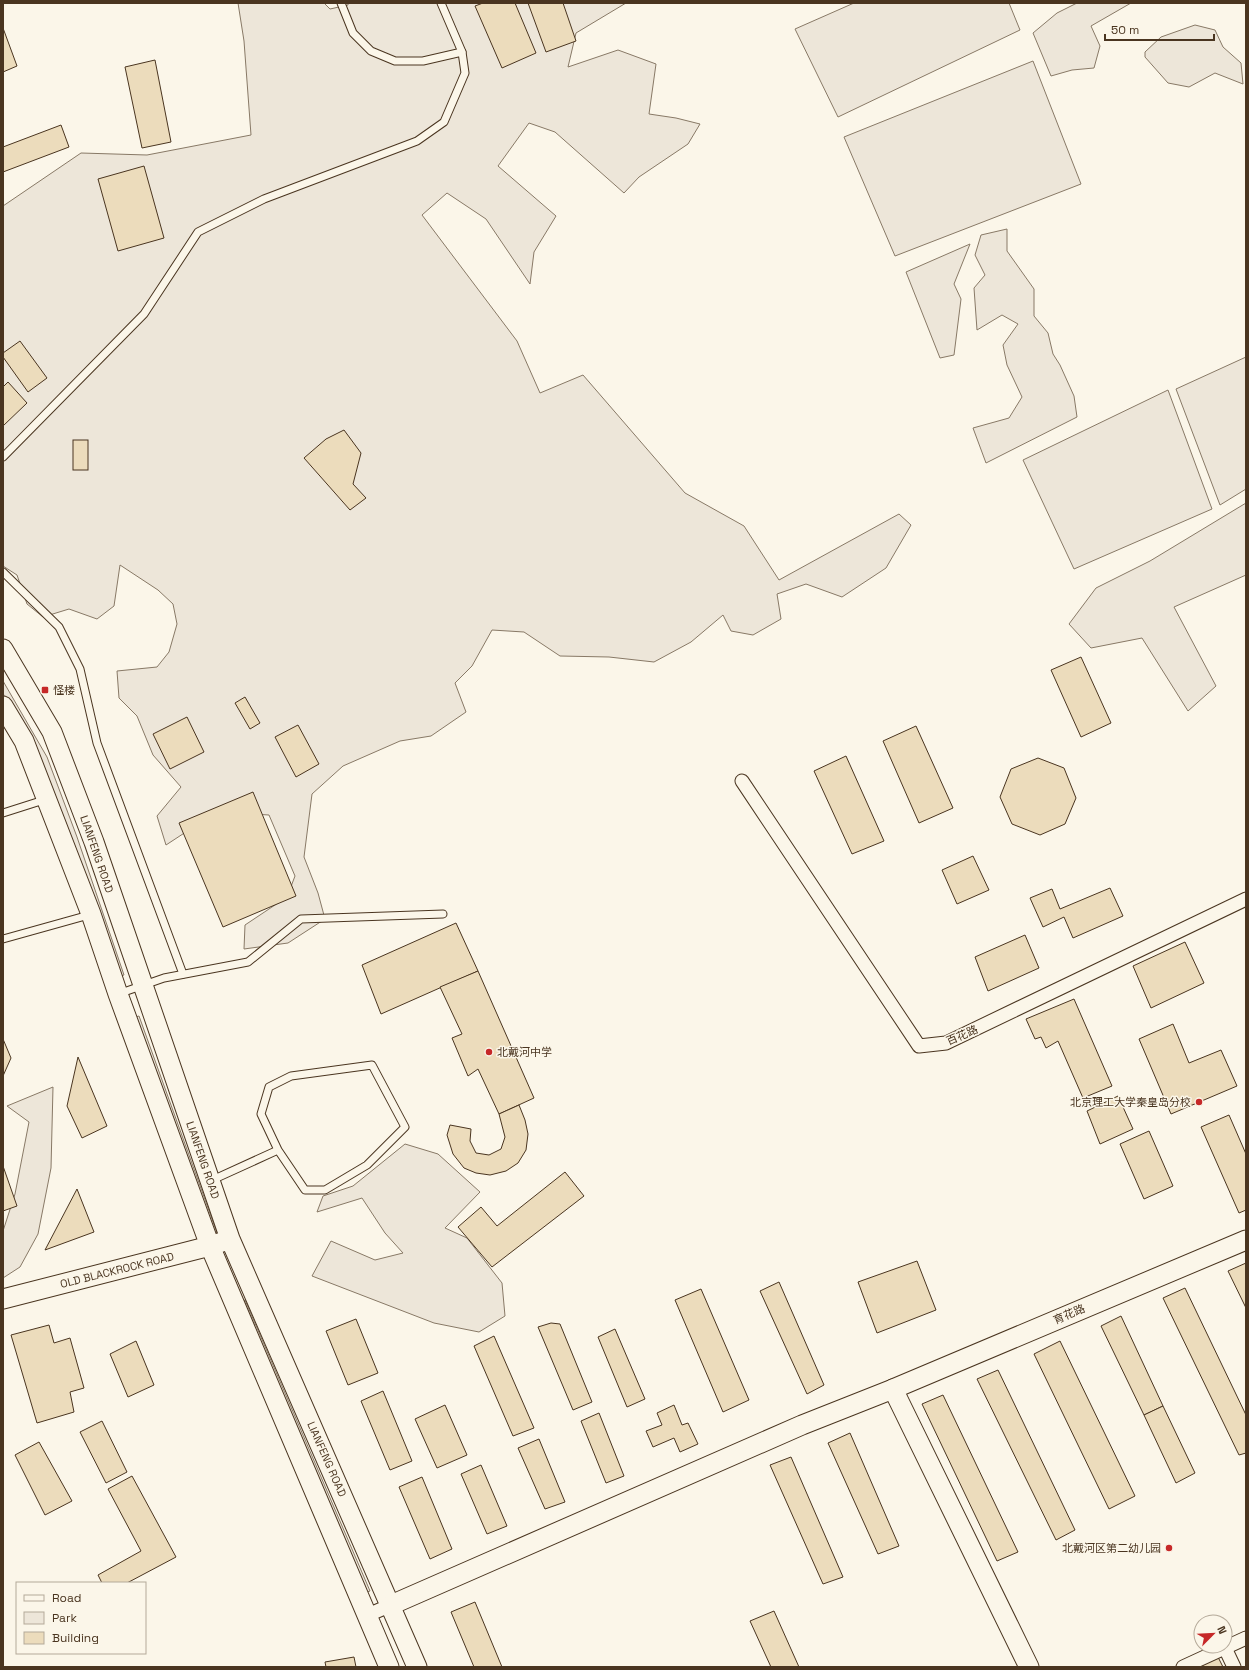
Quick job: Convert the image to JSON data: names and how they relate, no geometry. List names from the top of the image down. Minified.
{"streets":{"main road":["LIANFENG ROAD","OLD BLACKROCK ROAD","育花路"],"street":["百花路"]},"crossings":[["LIANFENG ROAD","OLD BLACKROCK ROAD"],["LIANFENG ROAD","育花路"]],"places":{"transit":["怪楼"],"other":["北戴河中学","北京理工大学秦皇岛分校","北戴河区第二幼儿园"]},"legend":["Road","Park","Building"],"scale_bar":"50 m","north":"top right"}
